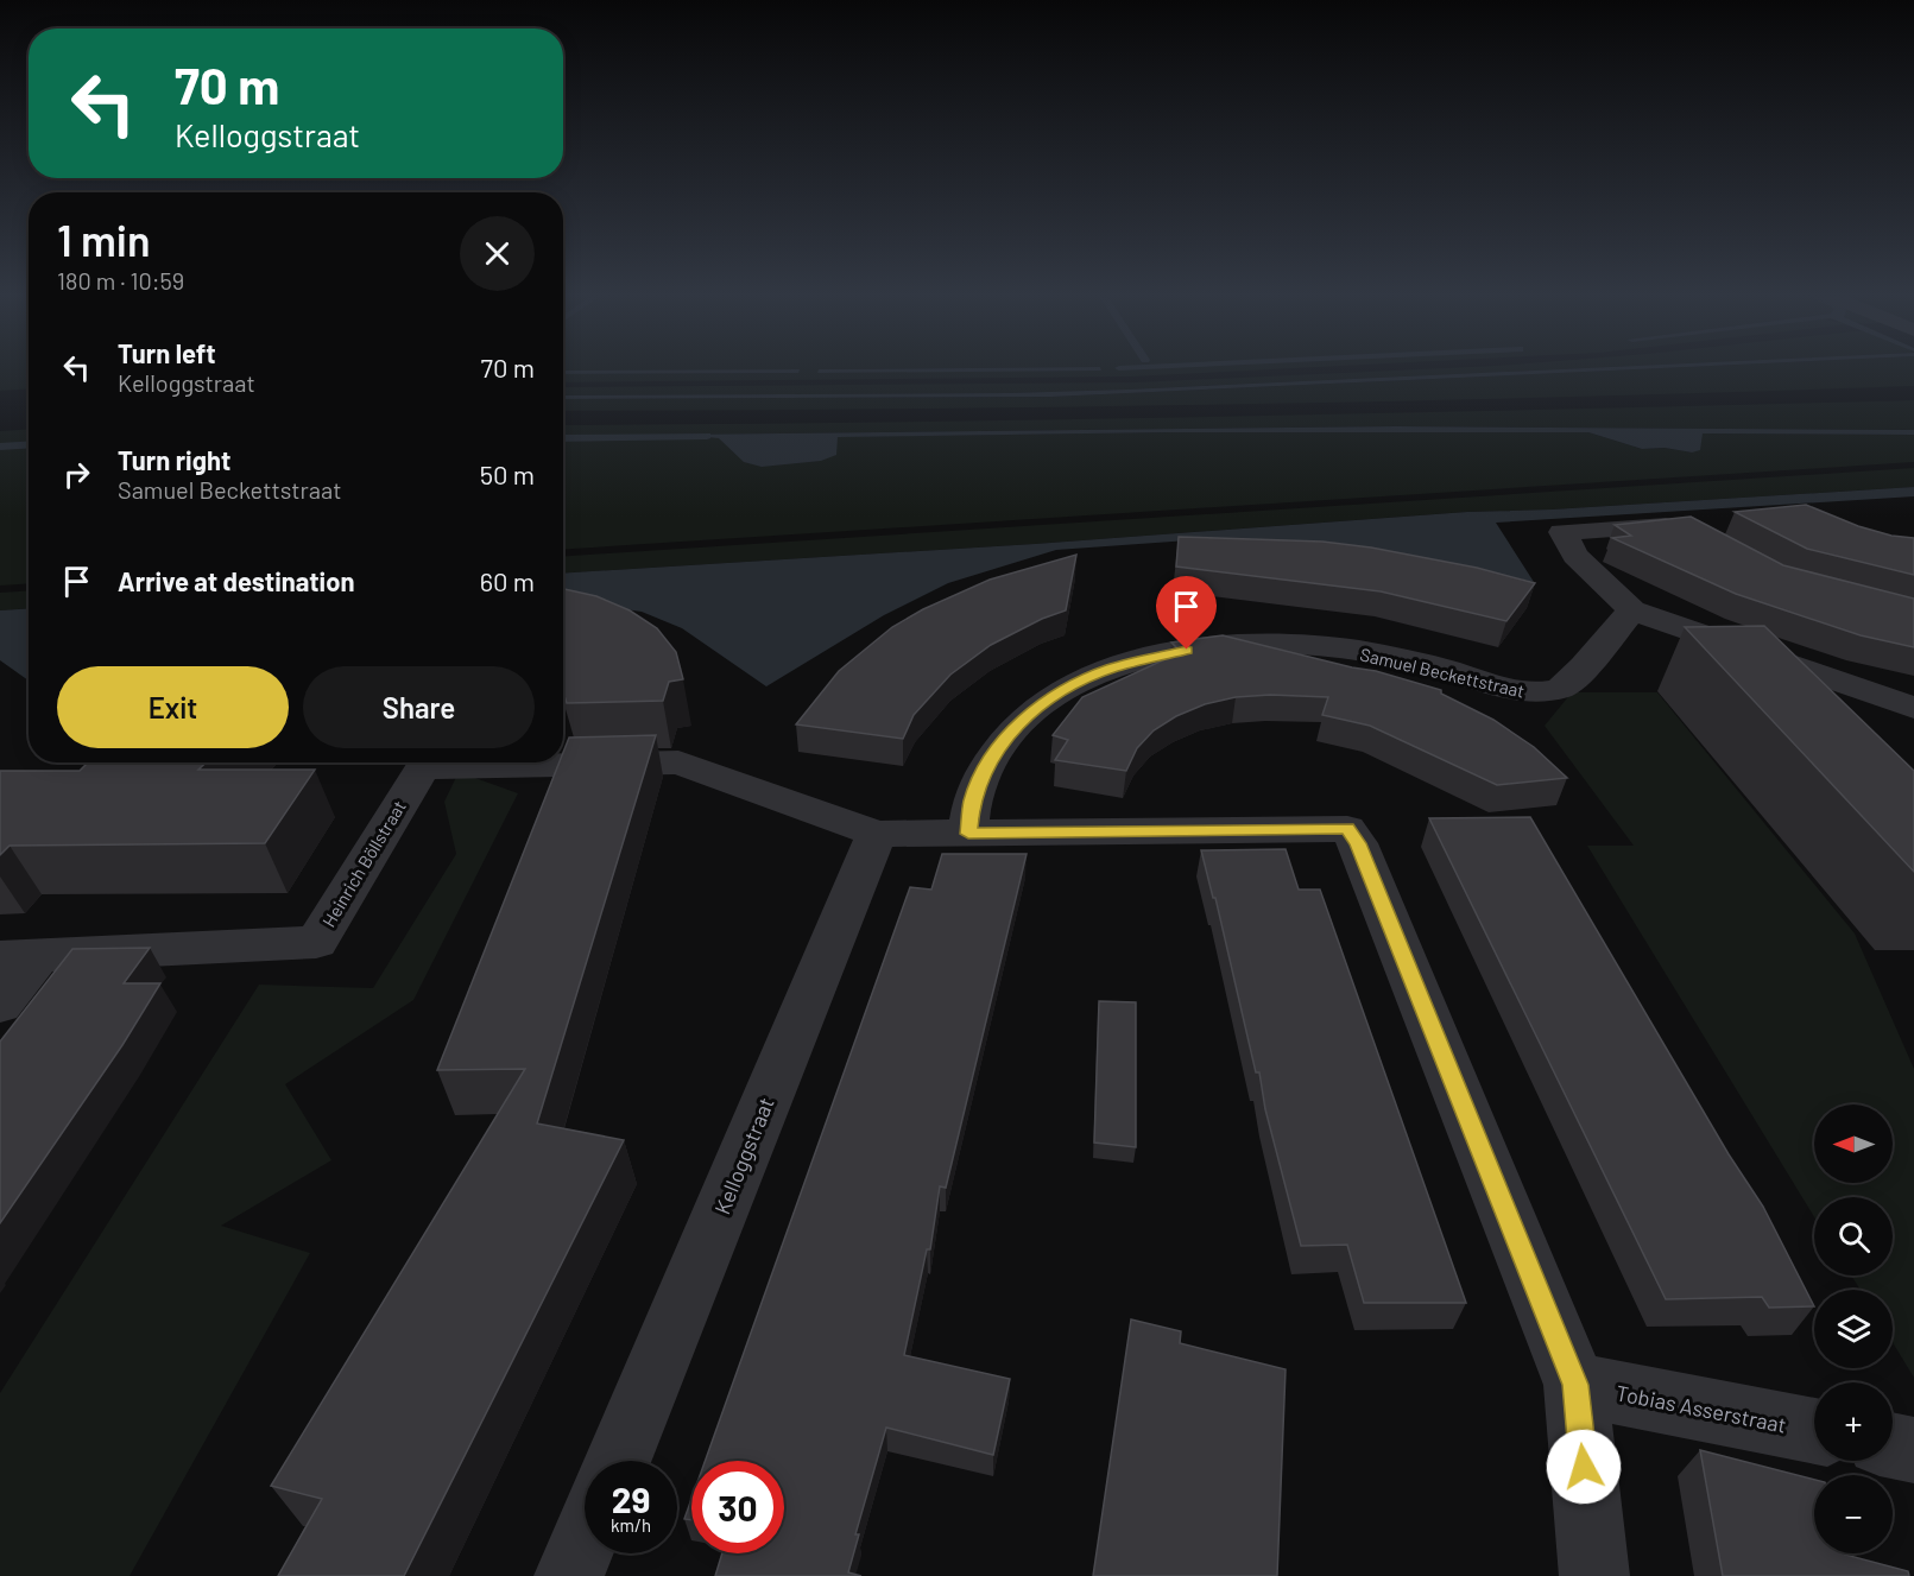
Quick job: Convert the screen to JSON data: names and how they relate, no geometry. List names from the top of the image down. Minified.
{"streets":{"street":["Samuel Beckettstraat","Heinrich Böllstraat","Kelloggstraat","Tobias Asserstraat"]},"crossings":[["Heinrich Böllstraat","Kelloggstraat"]],"north":"left","page":{"turn":["70 m","Kelloggstraat"],"heading":["1 min","180 m · 10:59"],"list":[{"name":"Turn left","note":"Kelloggstraat","value":"70 m"},{"name":"Turn right","note":"Samuel Beckettstraat","value":"50 m"},{"name":"Arrive at destination","value":"60 m"}],"buttons":["Exit","Share"],"map_buttons":["+","−"],"speed":"29 km/h","limit":"30"}}
